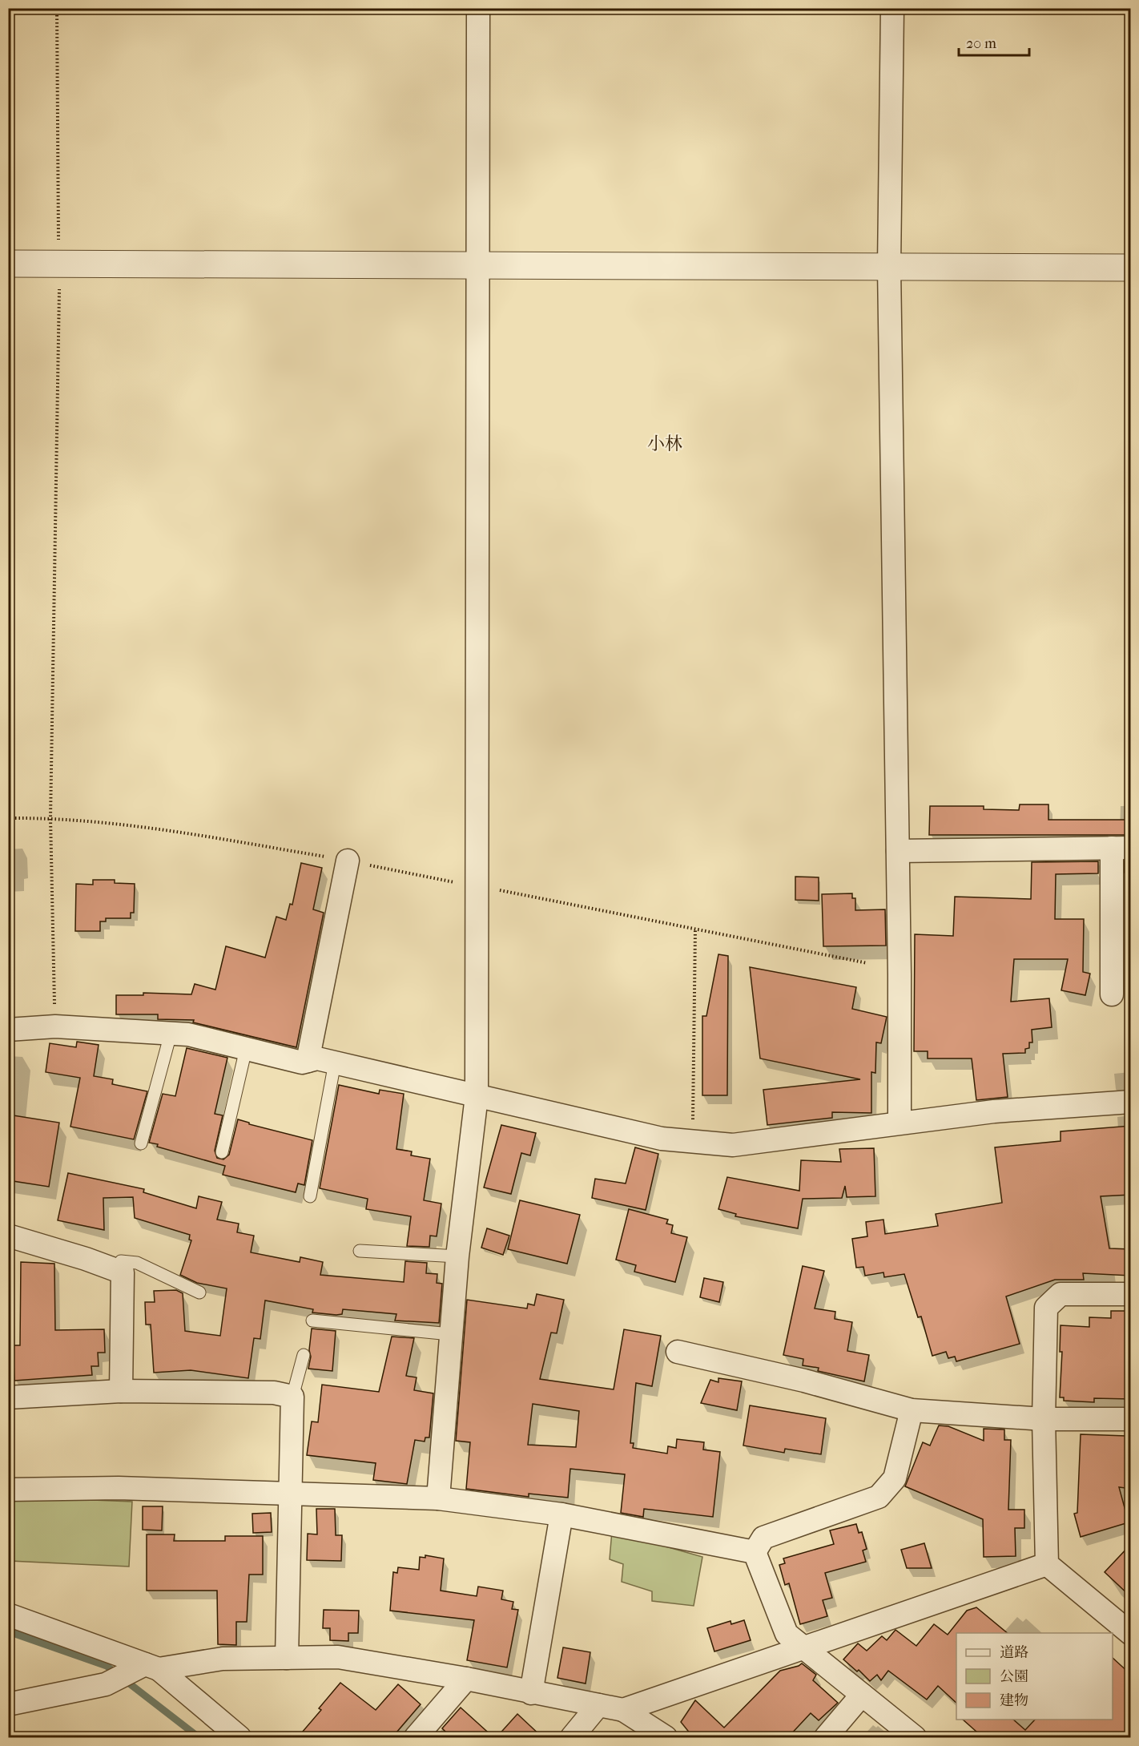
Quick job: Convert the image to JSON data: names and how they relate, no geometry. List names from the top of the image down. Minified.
{"districts":["小林"],"legend":["道路","公園","建物"],"scale_bar":"20 m"}
